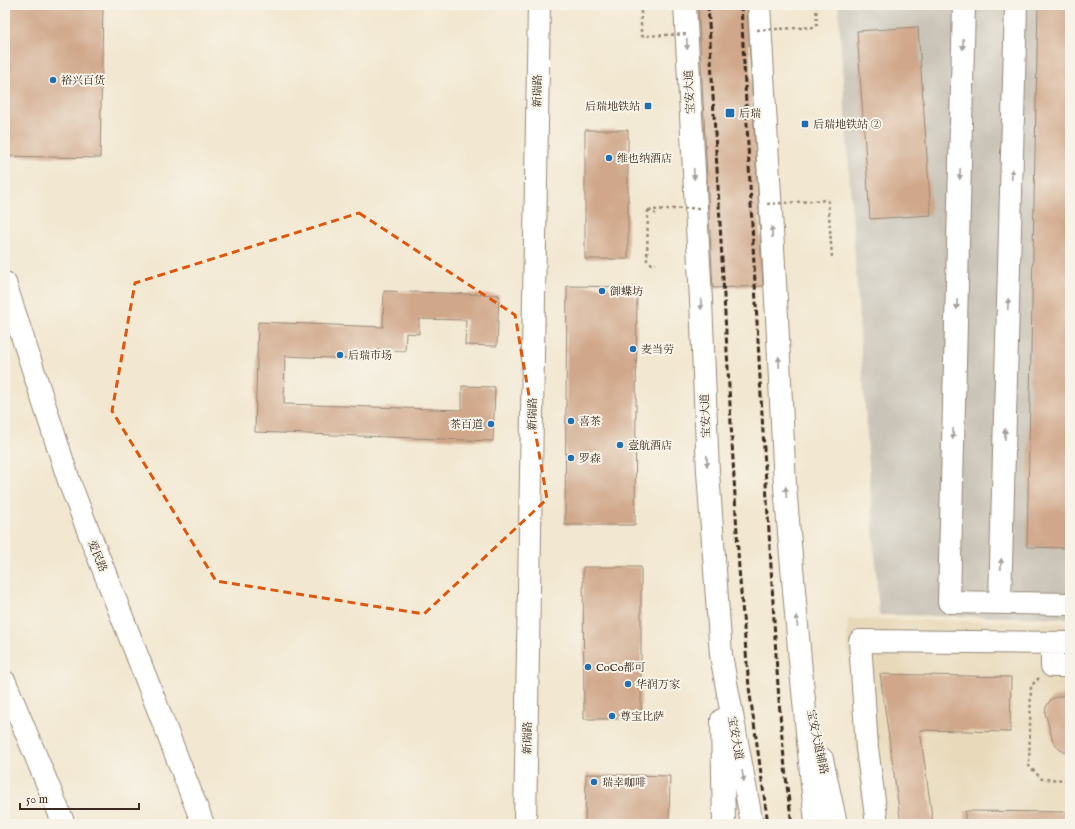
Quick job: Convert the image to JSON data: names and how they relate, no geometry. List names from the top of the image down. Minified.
{"streets":{"main road":["新瑞路","宝安大道","爱民路","宝安大道辅路"]},"places":{"other":["裕兴百货","维也纳酒店","御蝶坊","麦当劳","后瑞市场","喜茶","茶百道","壹航酒店","罗森","CoCo都可","华润万家","尊宝比萨","瑞幸咖啡"],"transit":["后瑞地铁站","后瑞","后瑞地铁站 ②"]},"scale_bar":"50 m"}
